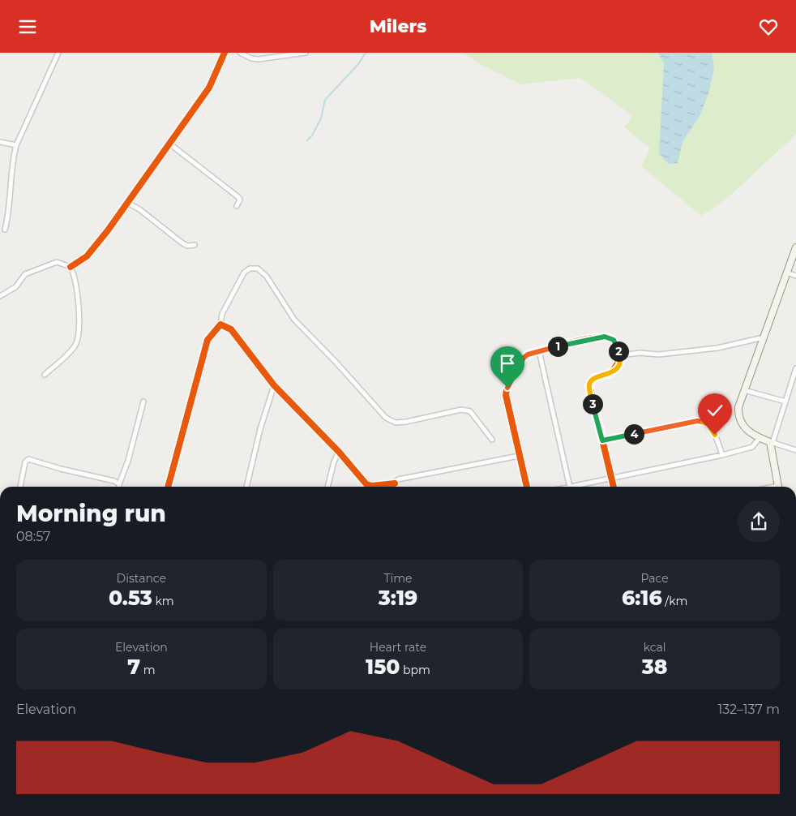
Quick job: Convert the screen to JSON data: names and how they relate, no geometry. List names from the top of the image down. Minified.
{"page":{"header":"Milers","pins":["1","2","3","4"],"heading":["Morning run","08:57"],"stats":[["Distance","0.53 km"],["Time","3:19"],["Pace","6:16 /km"],["Elevation","7 m"],["Heart rate","150 bpm"],["kcal","38"]],"chart":["Elevation","132–137 m"]}}
